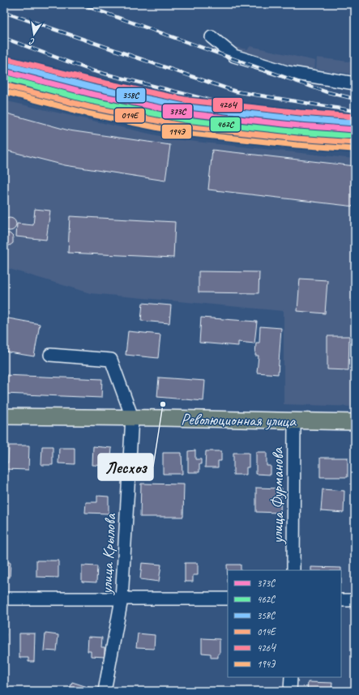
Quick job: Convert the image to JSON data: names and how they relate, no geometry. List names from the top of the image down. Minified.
{"streets":{"main road":["Революционная улица"],"street":["улица Фурманова","улица Крылова"]},"crossings":[["Революционная улица","улица Фурманова"],["Революционная улица","улица Крылова"]],"places":["Лесхоз"],"lines":["transit line 426Ч","transit line 358С","transit line 373C","transit line 462С","transit line 014Е","transit line 194Э"],"legend":["373C","462С","358С","014Е","426Ч","194Э"],"north":"bottom"}
